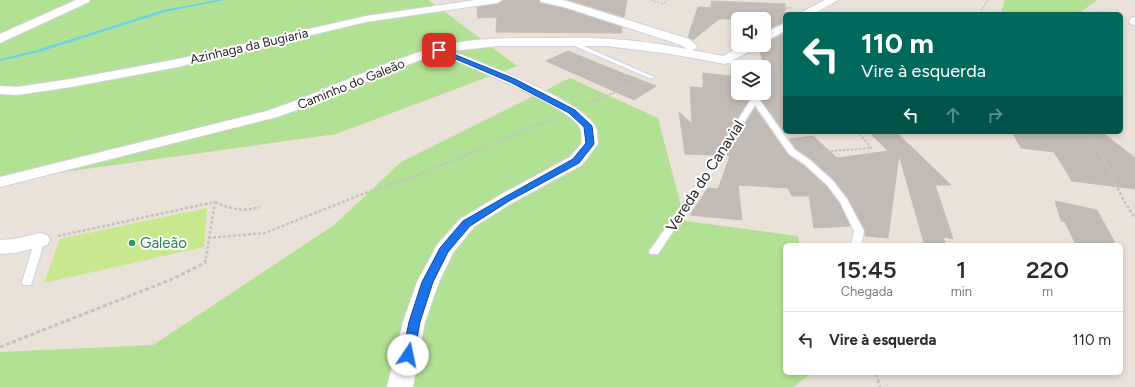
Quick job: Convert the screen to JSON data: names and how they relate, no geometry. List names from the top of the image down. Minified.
{"streets":{"street":["Azinhaga da Bugiaria","Caminho do Galeão"],"lane":["Vereda do Canavial"]},"places":["Galeão"],"page":{"turn":["110 m","Vire à esquerda"],"eta":["15:45","Chegada","1","min","220","m"],"list":[{"name":"Vire à esquerda","value":"110 m"}]}}
